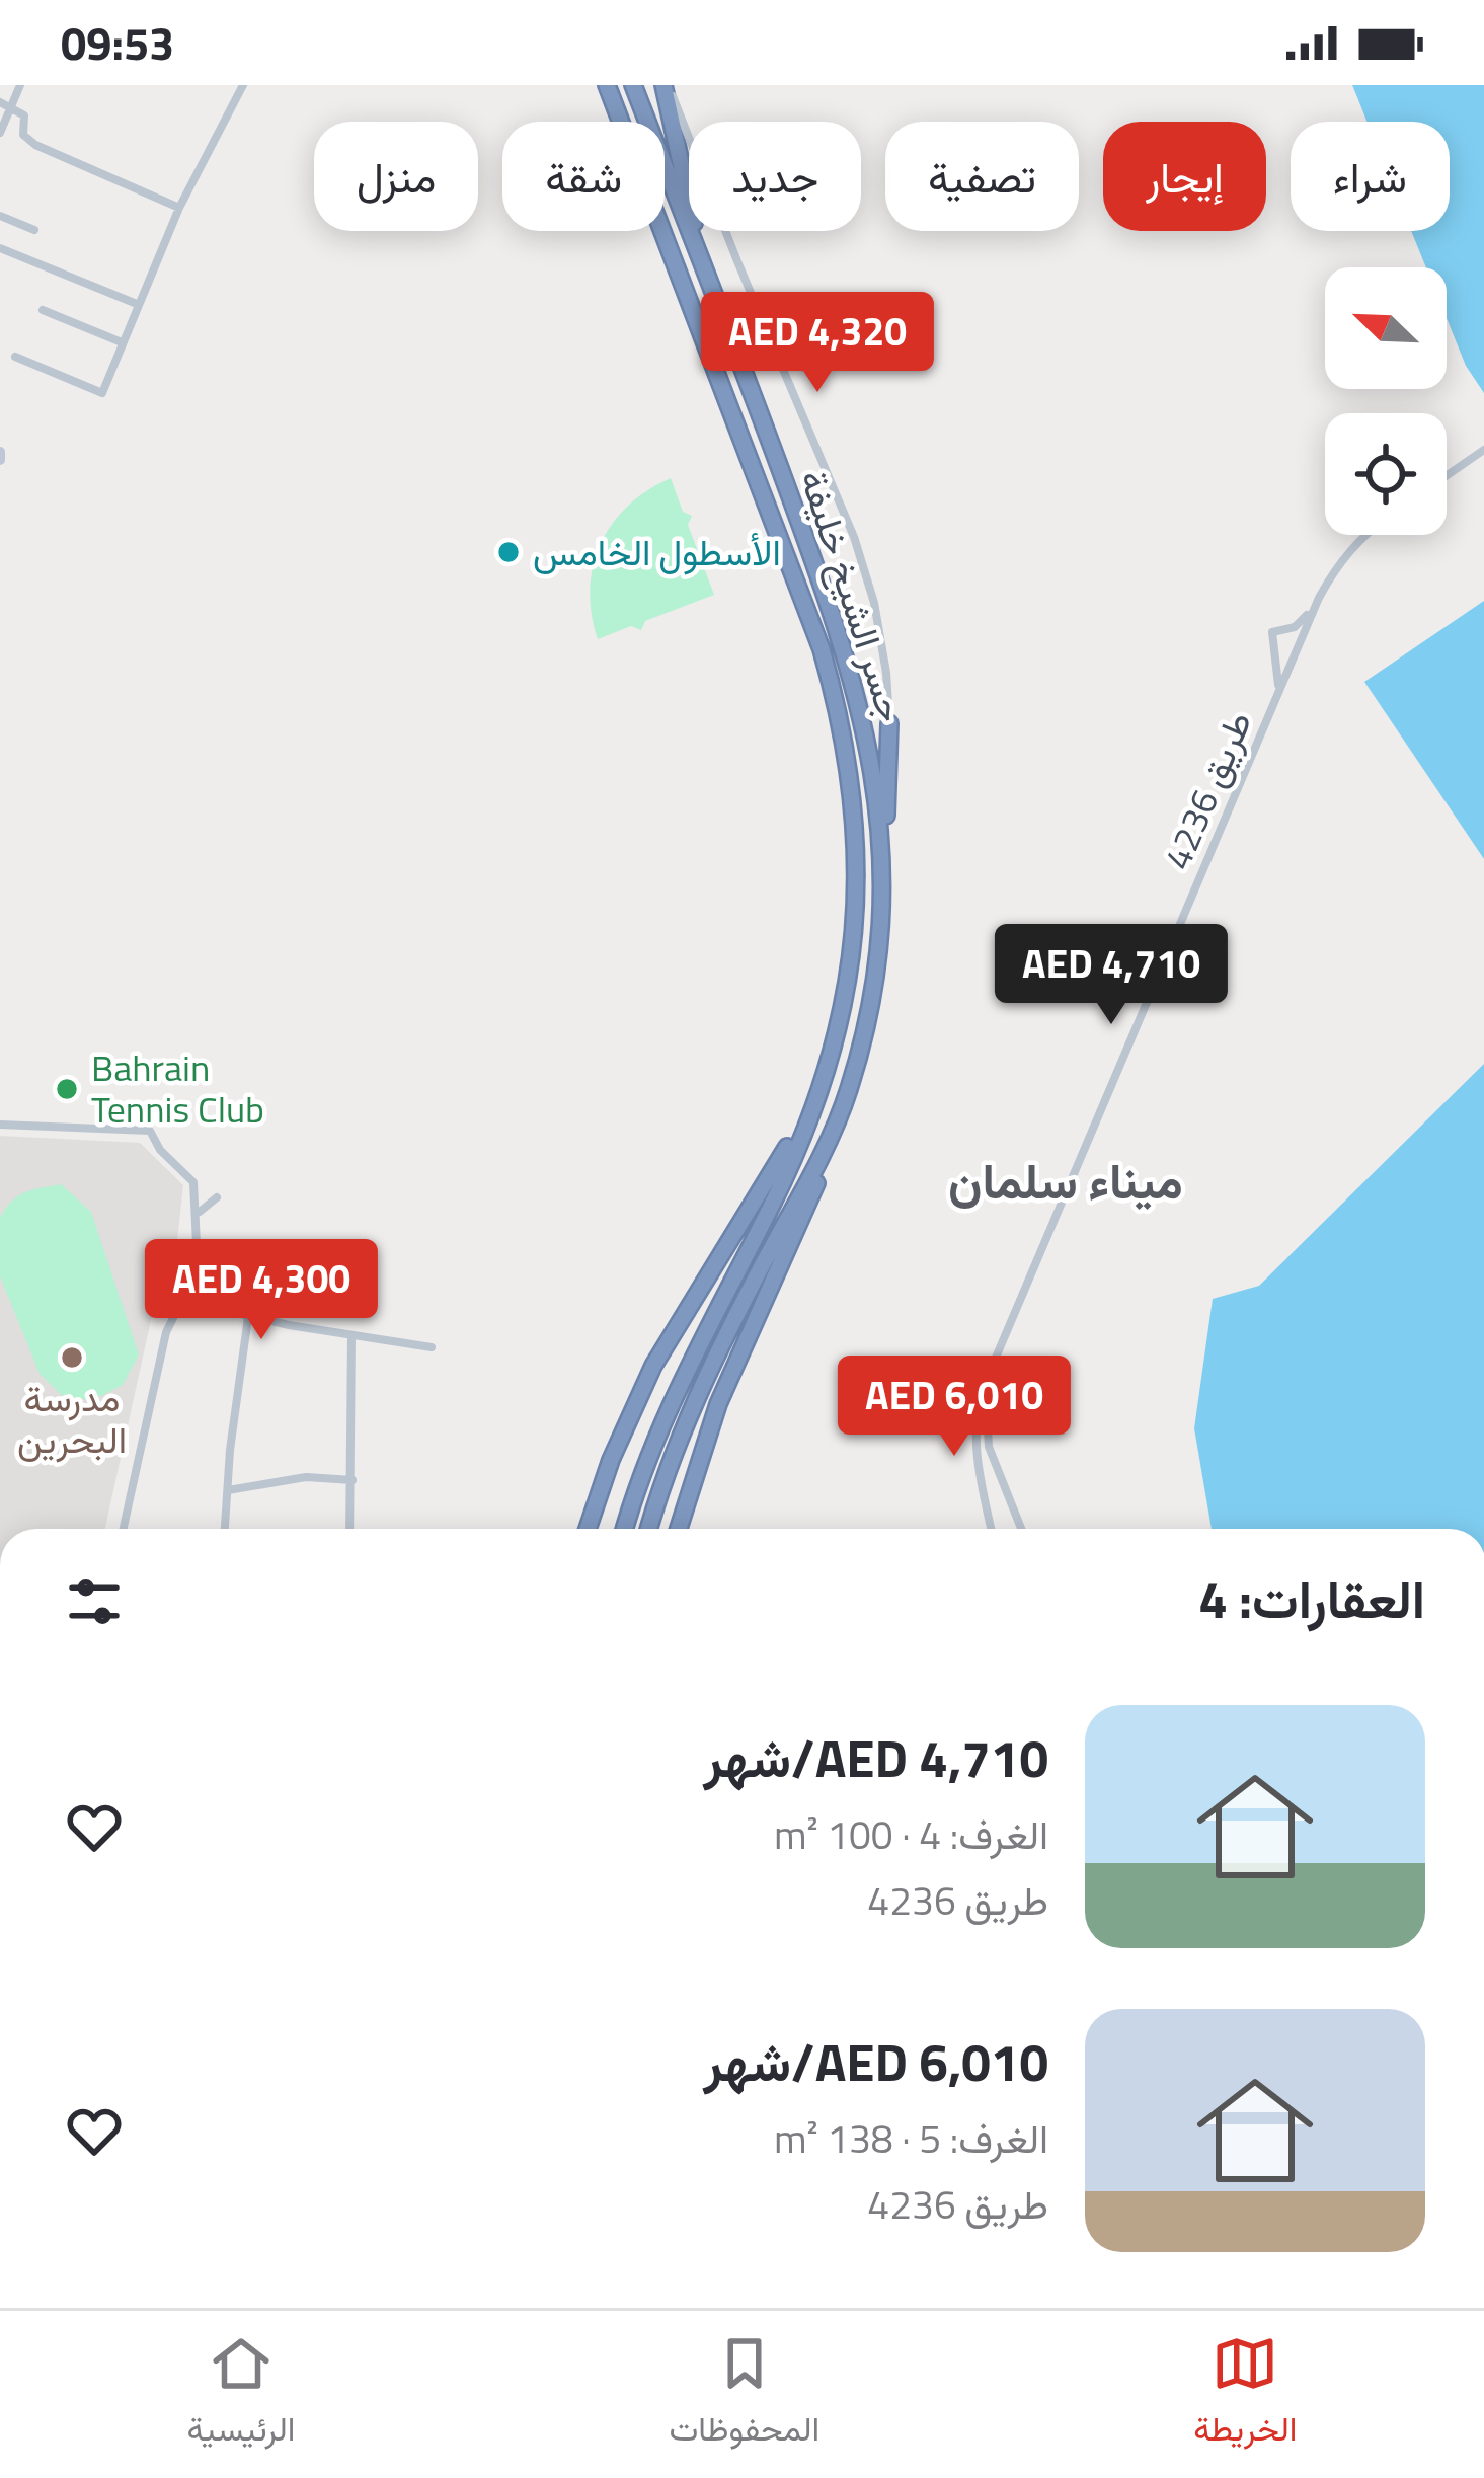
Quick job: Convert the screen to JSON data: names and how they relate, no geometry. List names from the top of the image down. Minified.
{"streets":{"highway":["جسر الشيخ خليفة"],"street":["طريق 4236"]},"districts":["ميناء سلمان"],"places":["الأسطول الخامس","Bahrain Tennis Club","مدرسة البحرين"],"north":"top left","page":{"status":"09:53","chip":["شراء","إيجار","تصفية","جديد","شقة","منزل"],"price":["AED 4,320","AED 4,710","AED 4,300","AED 6,010"],"heading":"العقارات: 4","list":[{"name":"AED 4,710/شهر","note":"الغرف: 4 · 100 m² · طريق 4236"},{"name":"AED 6,010/شهر","note":"الغرف: 5 · 138 m² · طريق 4236"}],"tabs":["الخريطة","المحفوظات","الرئيسية"]}}
